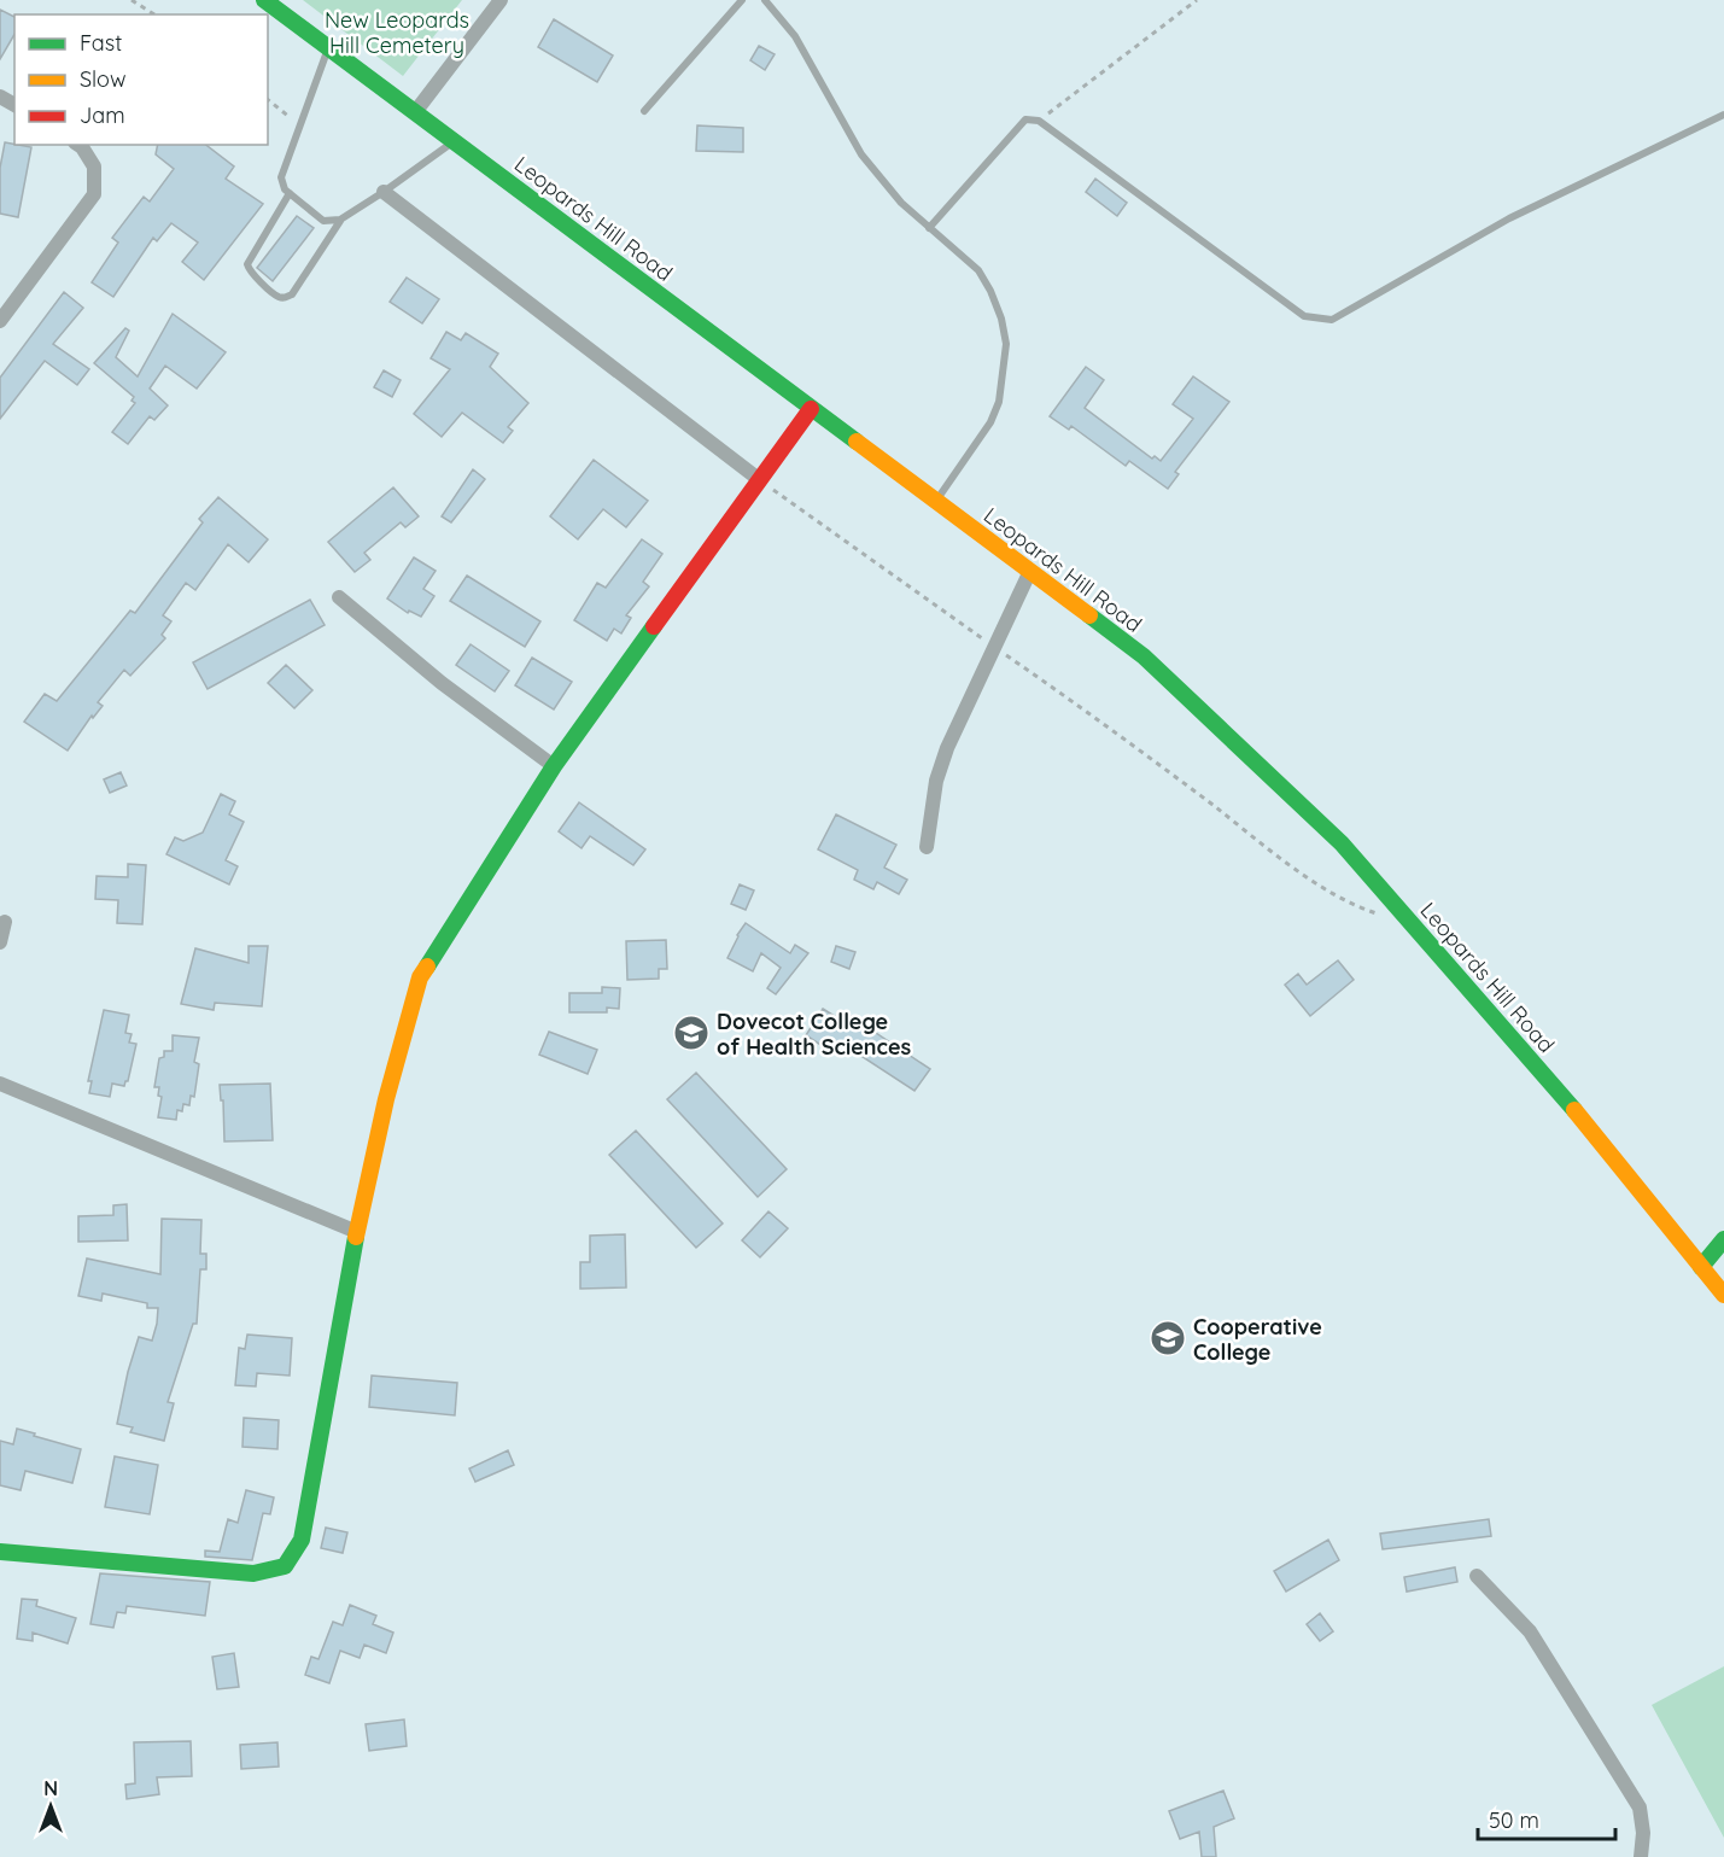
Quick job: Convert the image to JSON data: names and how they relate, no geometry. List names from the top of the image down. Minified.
{"streets":{"main road":["Leopards Hill Road"]},"parks":["New Leopards Hill Cemetery"],"places":{"school or university":["Dovecot College of Health Sciences","Cooperative College"]},"legend":["Fast","Slow","Jam"],"scale_bar":"50 m","north":"top"}
